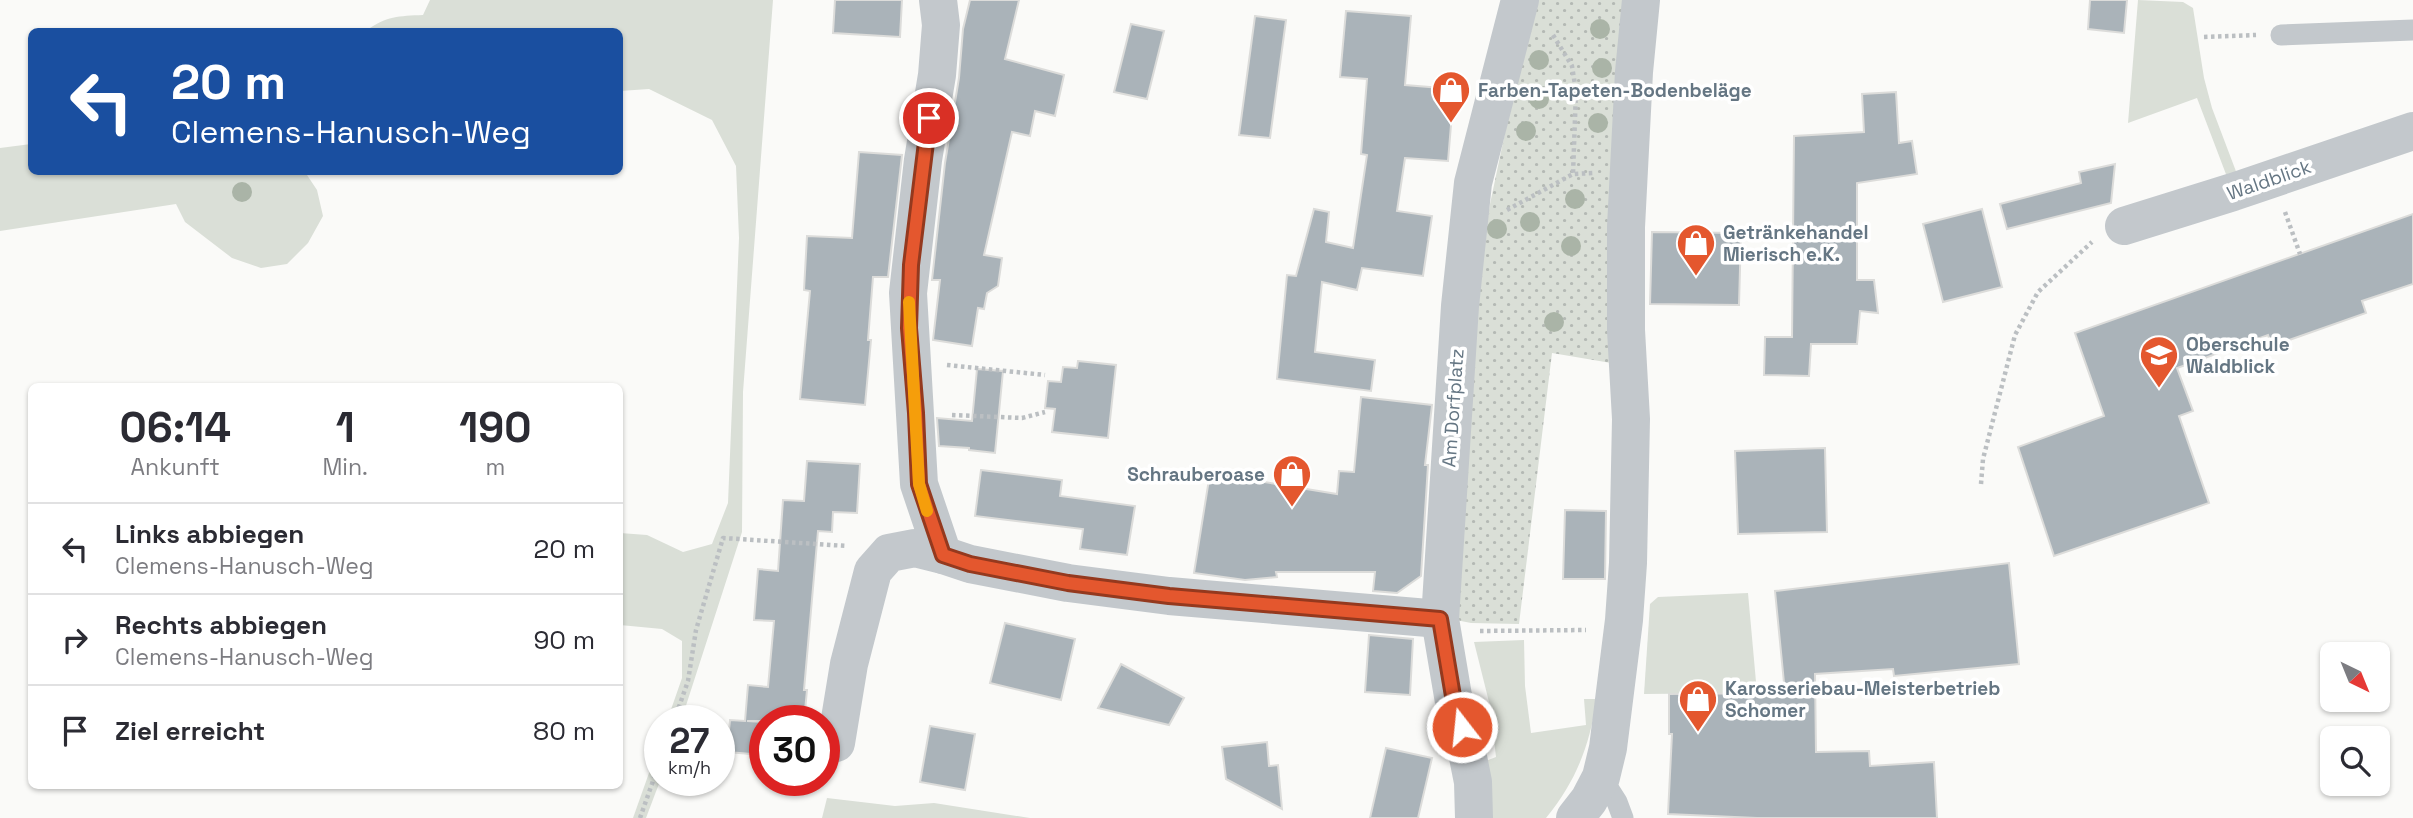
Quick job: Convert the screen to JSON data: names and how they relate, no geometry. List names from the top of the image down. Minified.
{"streets":{"street":["Waldblick","Am Dorfplatz"]},"places":{"shop":["Farben-Tapeten-Bodenbeläge","Getränkehandel Mierisch e.K.","Schrauberoase","Karosseriebau-Meisterbetrieb Schomer"],"school or university":["Oberschule Waldblick"]},"north":"bottom right","page":{"turn":["20 m","Clemens-Hanusch-Weg"],"eta":["06:14","Ankunft","1","Min.","190","m"],"list":[{"name":"Links abbiegen","note":"Clemens-Hanusch-Weg","value":"20 m"},{"name":"Rechts abbiegen","note":"Clemens-Hanusch-Weg","value":"90 m"},{"name":"Ziel erreicht","value":"80 m"}],"speed":"27 km/h","limit":"30"}}
